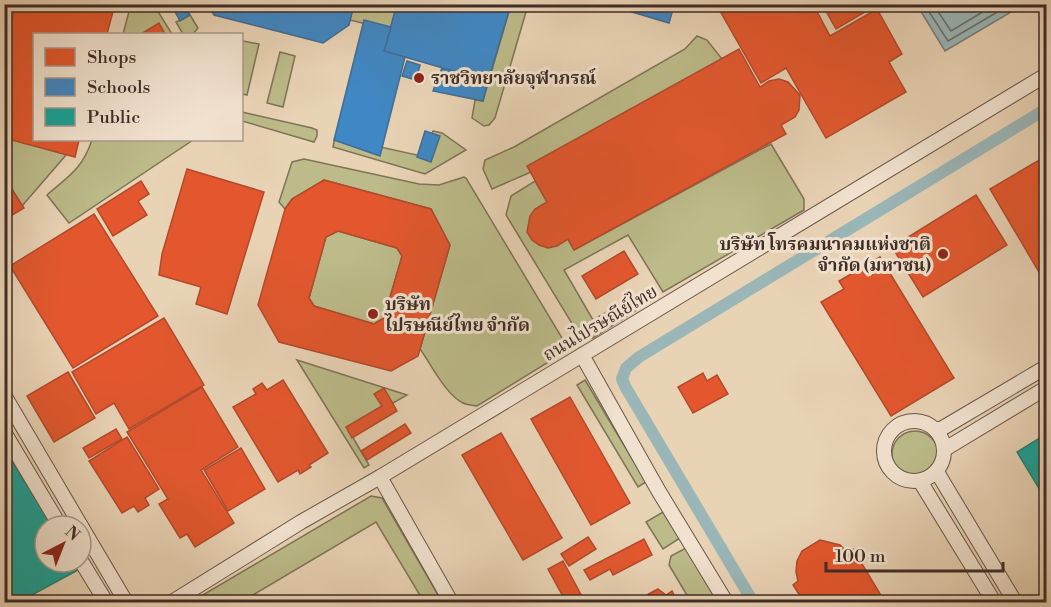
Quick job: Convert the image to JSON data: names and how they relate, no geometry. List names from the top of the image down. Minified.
{"streets":{"street":["ถนนไปรษณีย์ไทย"]},"places":["ราชวิทยาลัยจุฬาภรณ์","บริษัท โทรคมนาคมแห่งชาติ จำกัด (มหาชน)","บริษัท ไปรษณีย์ไทย จำกัด"],"legend":["Shops","Schools","Public"],"scale_bar":"100 m","north":"top right"}
